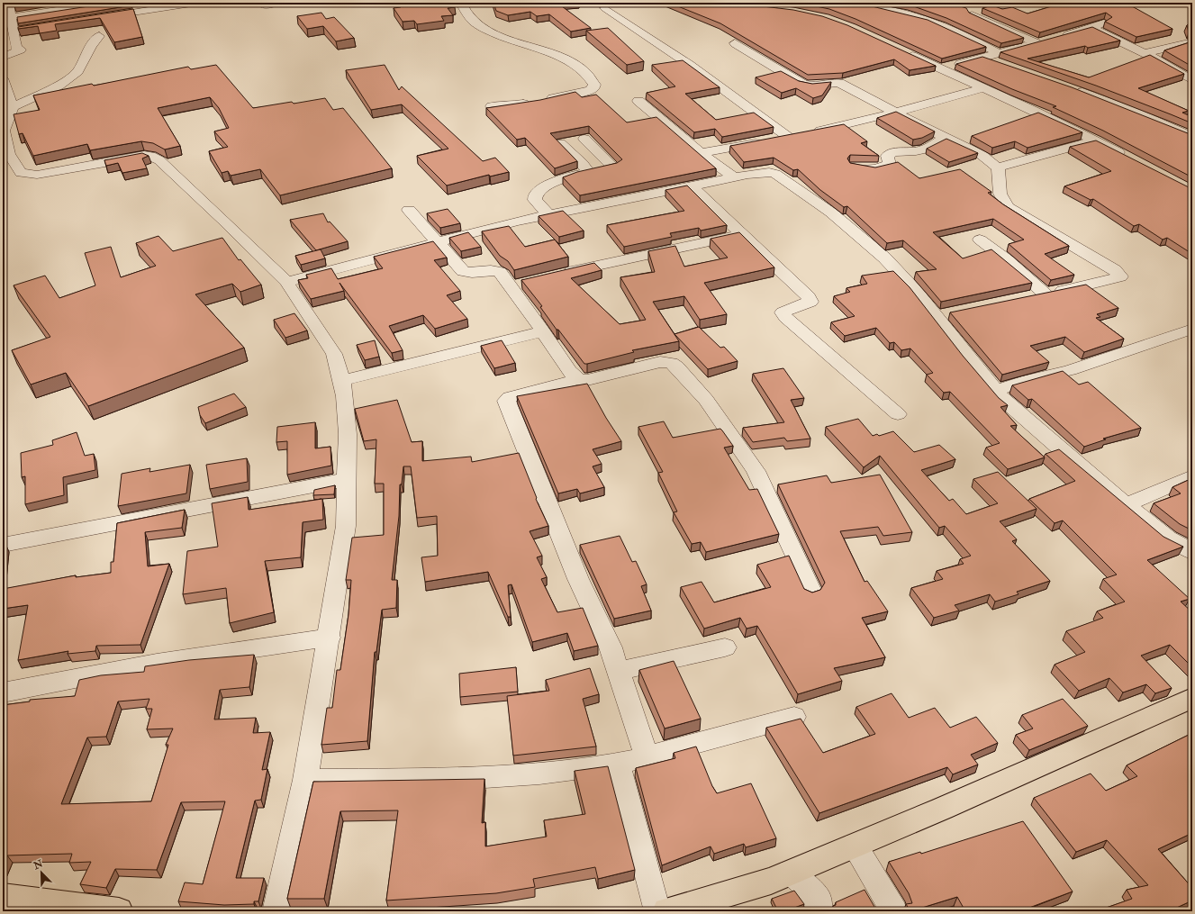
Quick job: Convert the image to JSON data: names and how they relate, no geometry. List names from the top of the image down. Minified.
{"north":"top left"}
